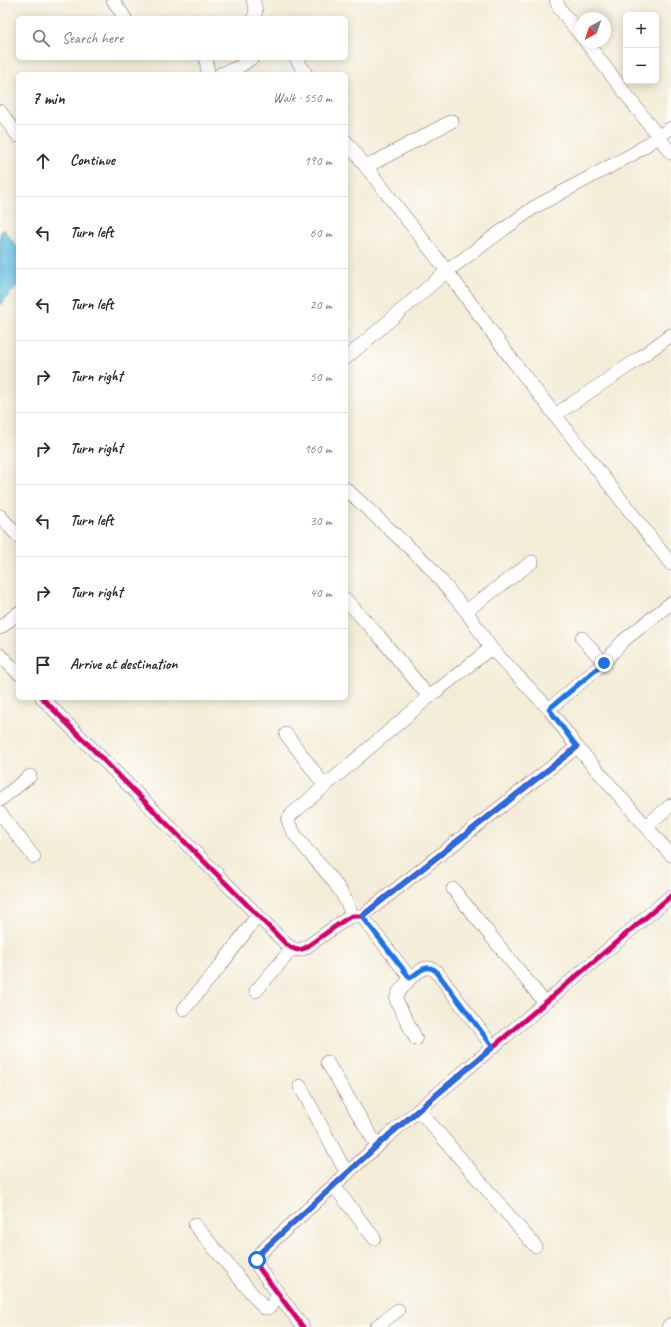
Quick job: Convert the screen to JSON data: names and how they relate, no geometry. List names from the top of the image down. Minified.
{"north":"bottom left","page":{"map_buttons":["+","−"],"search":"Search here","heading":["7 min","Walk · 550 m"],"list":[["Continue","190 m"],["Turn left","60 m"],["Turn left","20 m"],["Turn right","50 m"],["Turn right","160 m"],["Turn left","30 m"],["Turn right","40 m"],"Arrive at destination"]}}
